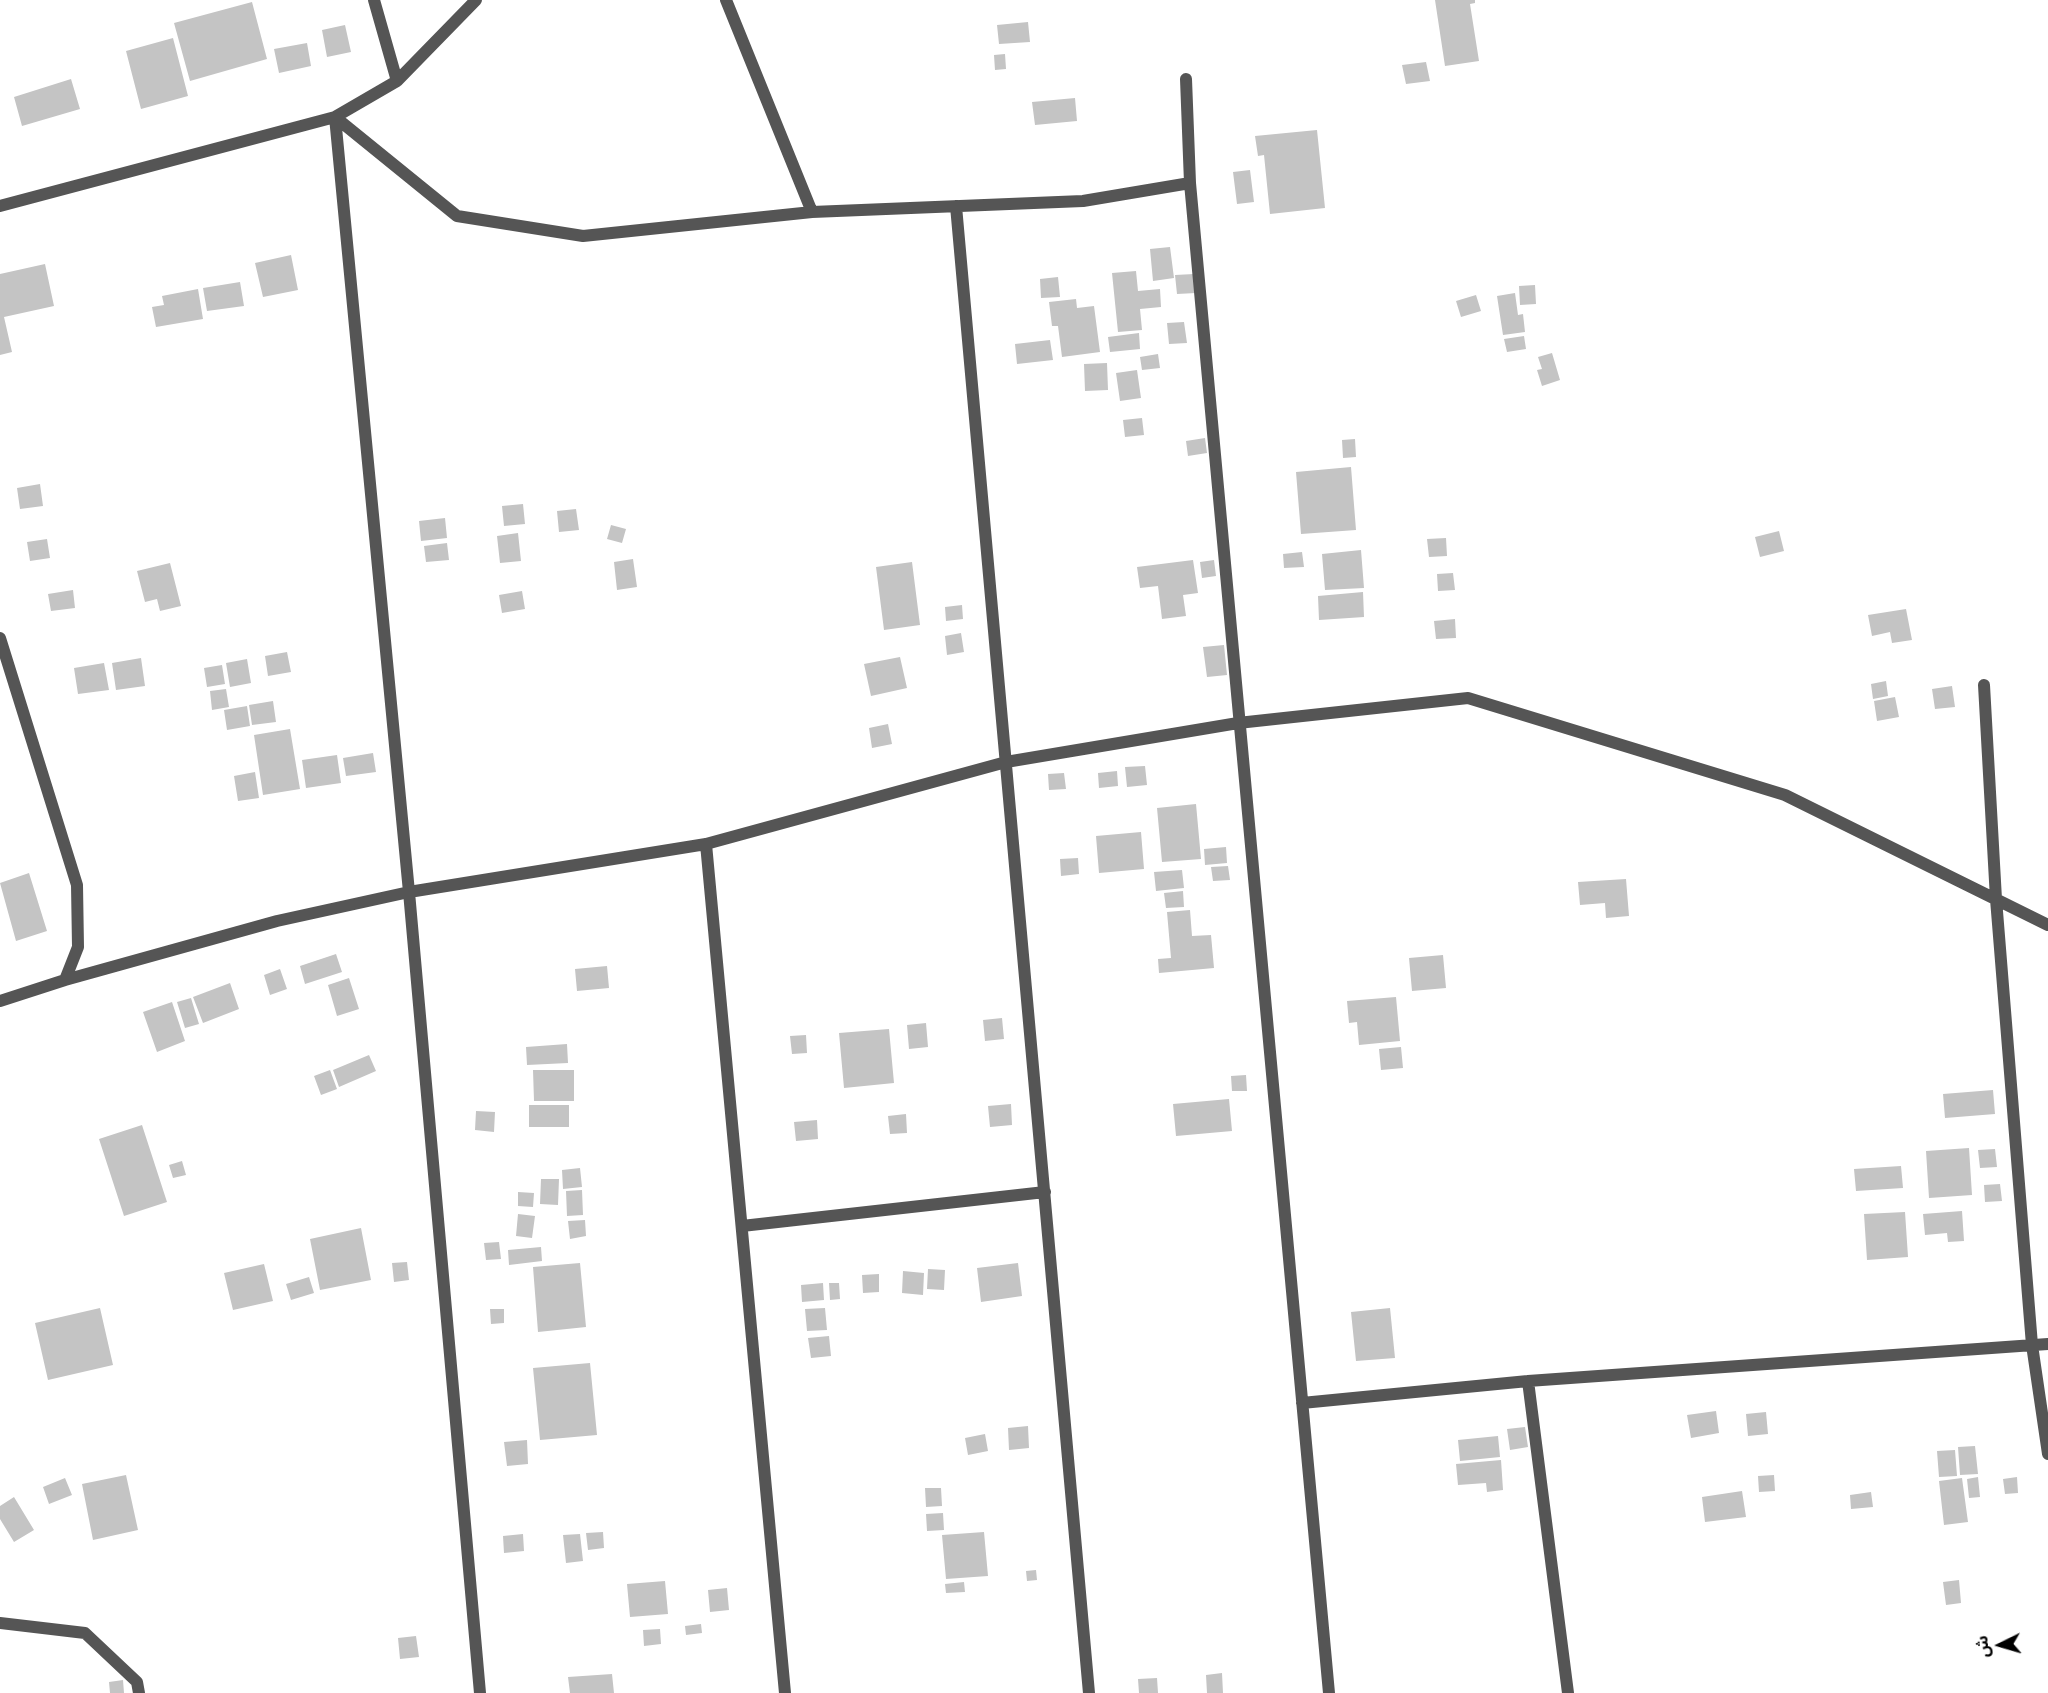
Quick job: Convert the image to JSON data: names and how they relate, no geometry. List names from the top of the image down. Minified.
{"north":"left"}
